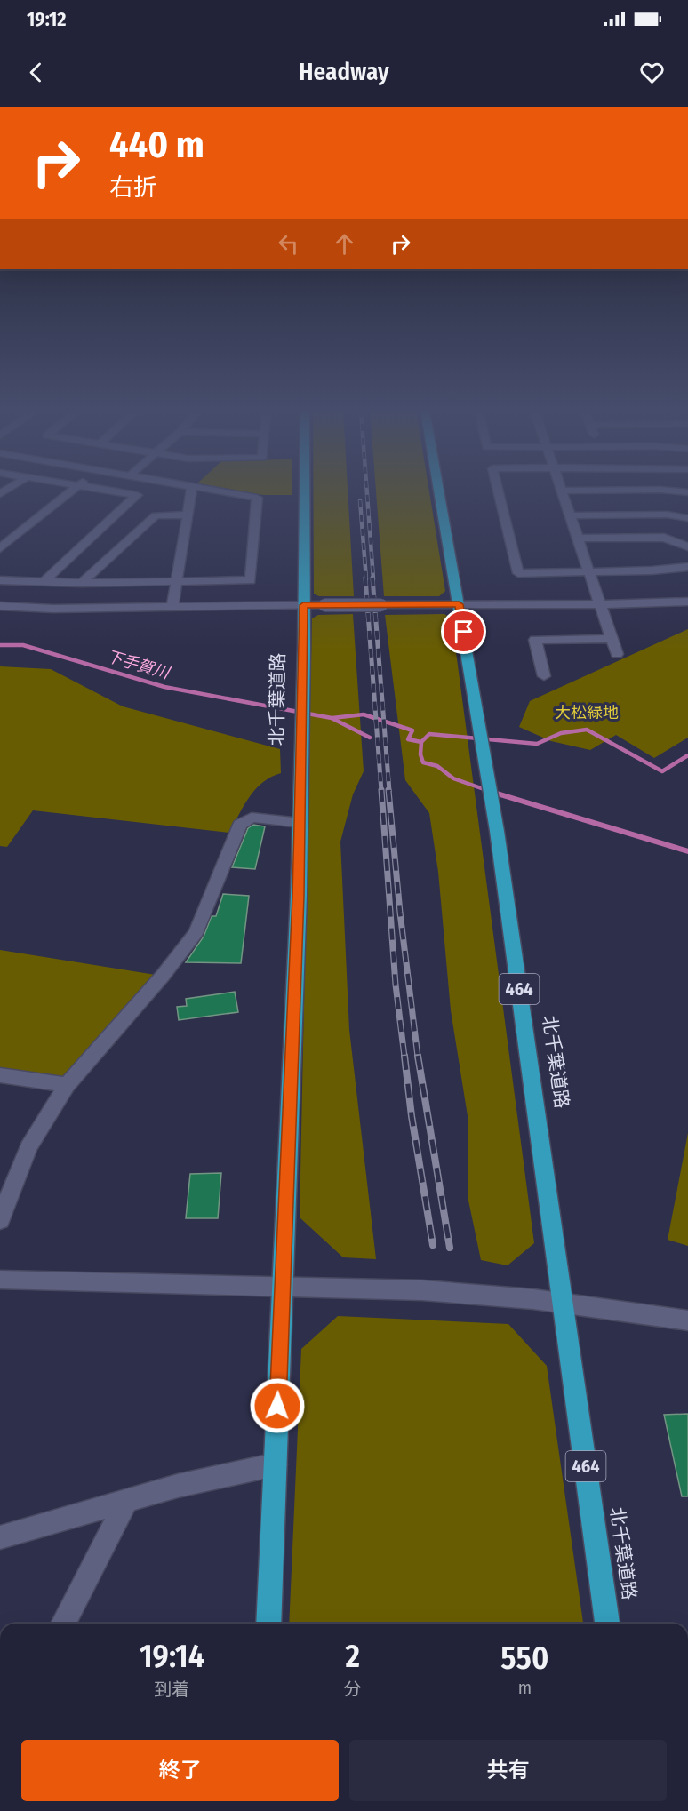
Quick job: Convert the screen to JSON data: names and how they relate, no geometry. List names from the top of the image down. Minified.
{"streets":{"highway":["北千葉道路","464"]},"water":["下手賀川"],"parks":["大松緑地"],"page":{"status":"19:12","header":"Headway","turn":["440 m","右折"],"eta":["19:14","到着","2","分","550","m"],"buttons":["終了","共有"]}}
